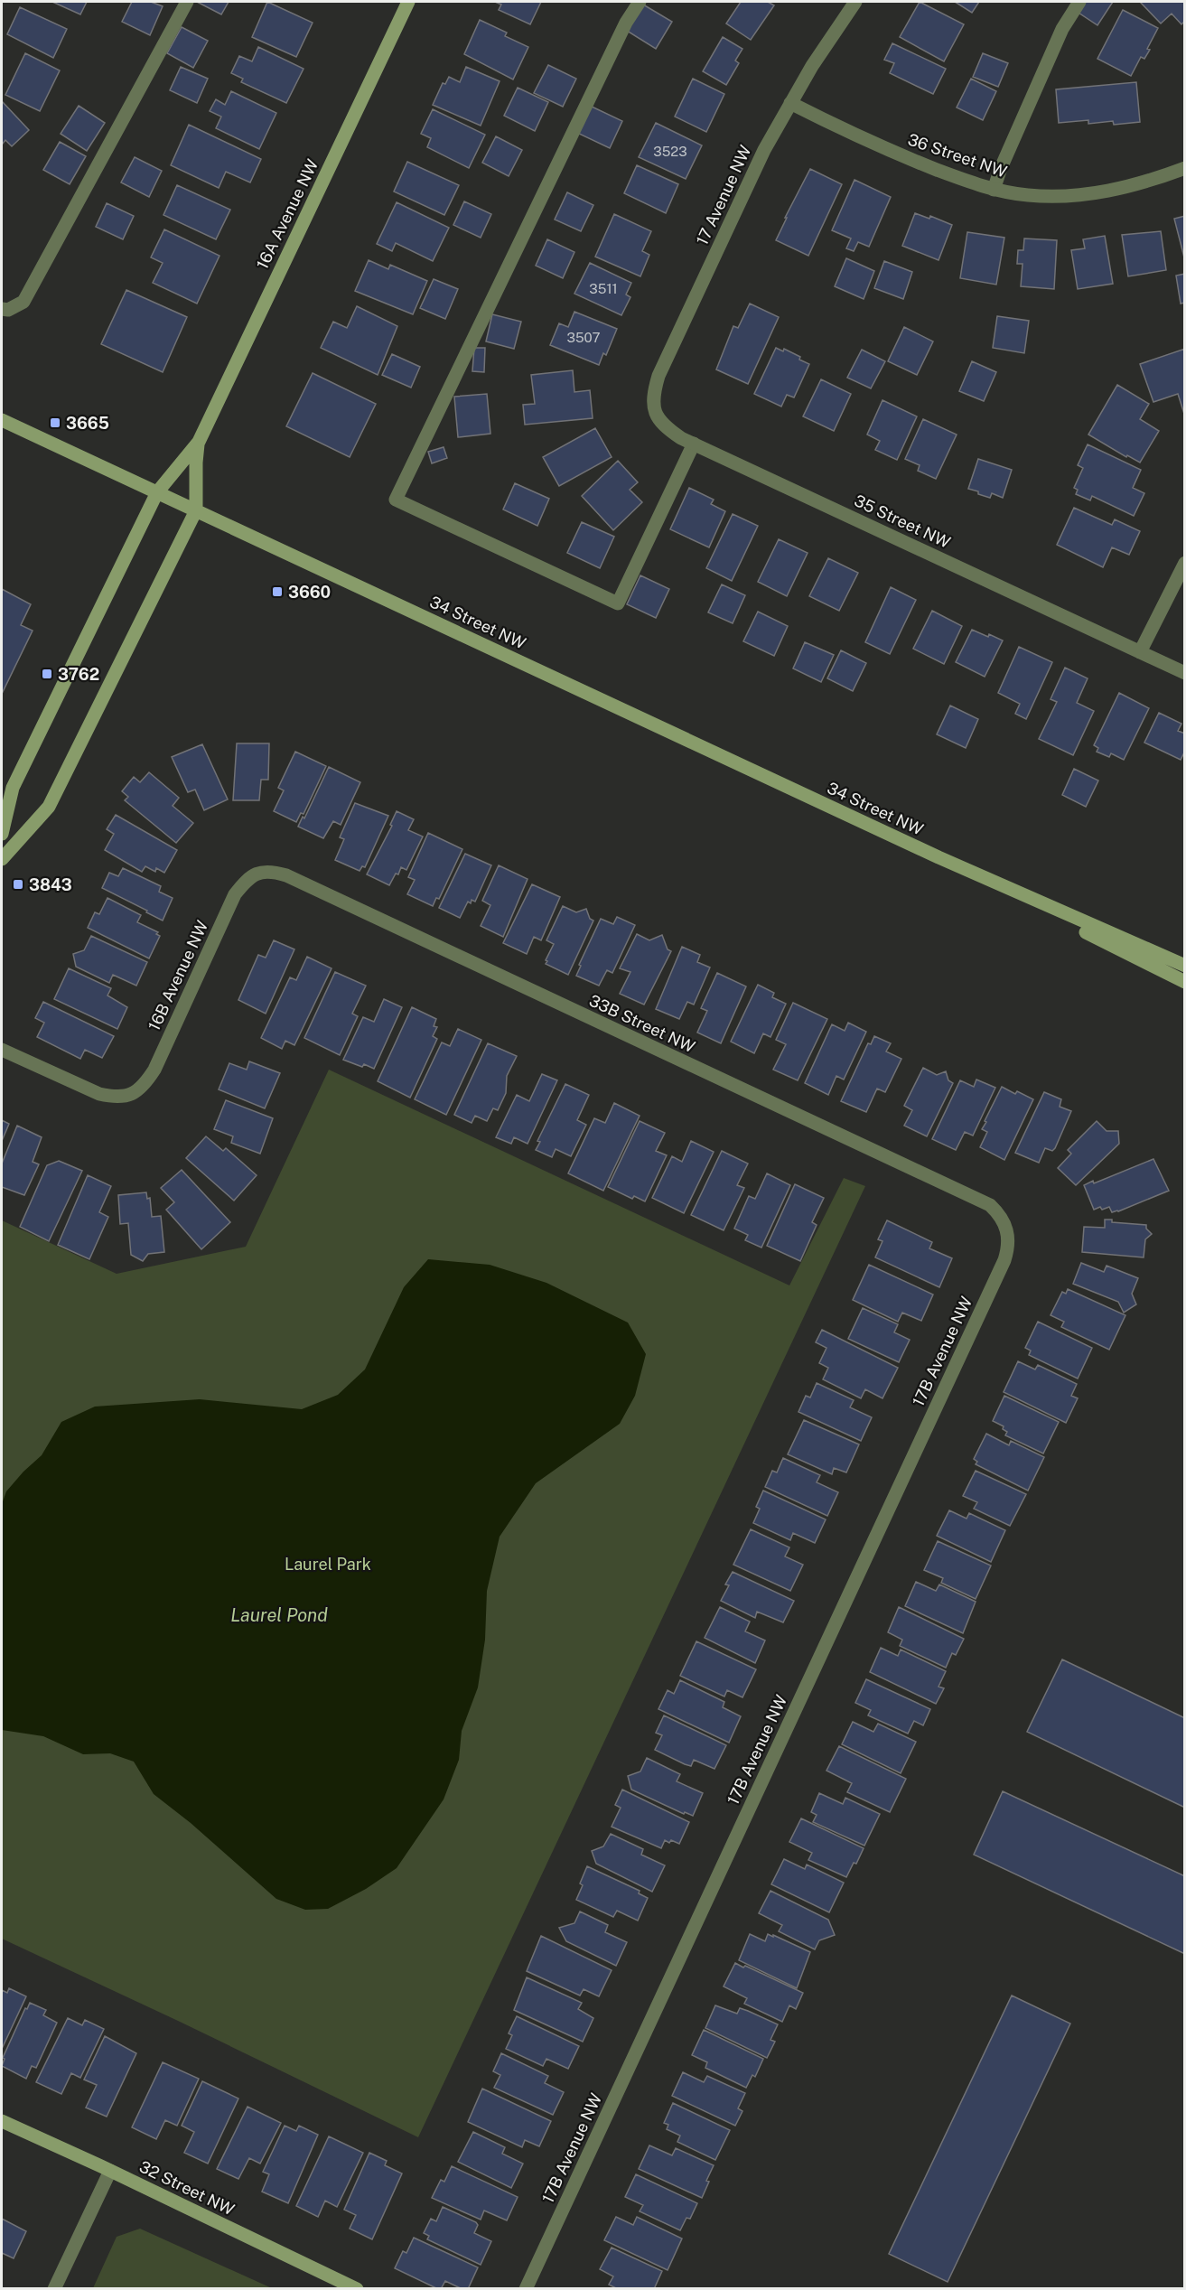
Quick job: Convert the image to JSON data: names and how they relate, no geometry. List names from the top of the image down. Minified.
{"streets":{"street":["36 Street NW","17 Avenue NW","16A Avenue NW","35 Street NW","34 Street NW","16B Avenue NW","33B Street NW","17B Avenue NW","32 Street NW"]},"crossings":[["36 Street NW","17 Avenue NW"],["17 Avenue NW","35 Street NW"],["16A Avenue NW","34 Street NW"],["16B Avenue NW","33B Street NW"],["33B Street NW","17B Avenue NW"]],"water":["Laurel Pond"],"parks":["Laurel Park"],"places":{"transit":["3665","3660","3762","3843"]},"house_numbers":["3523","3511","3507"]}
